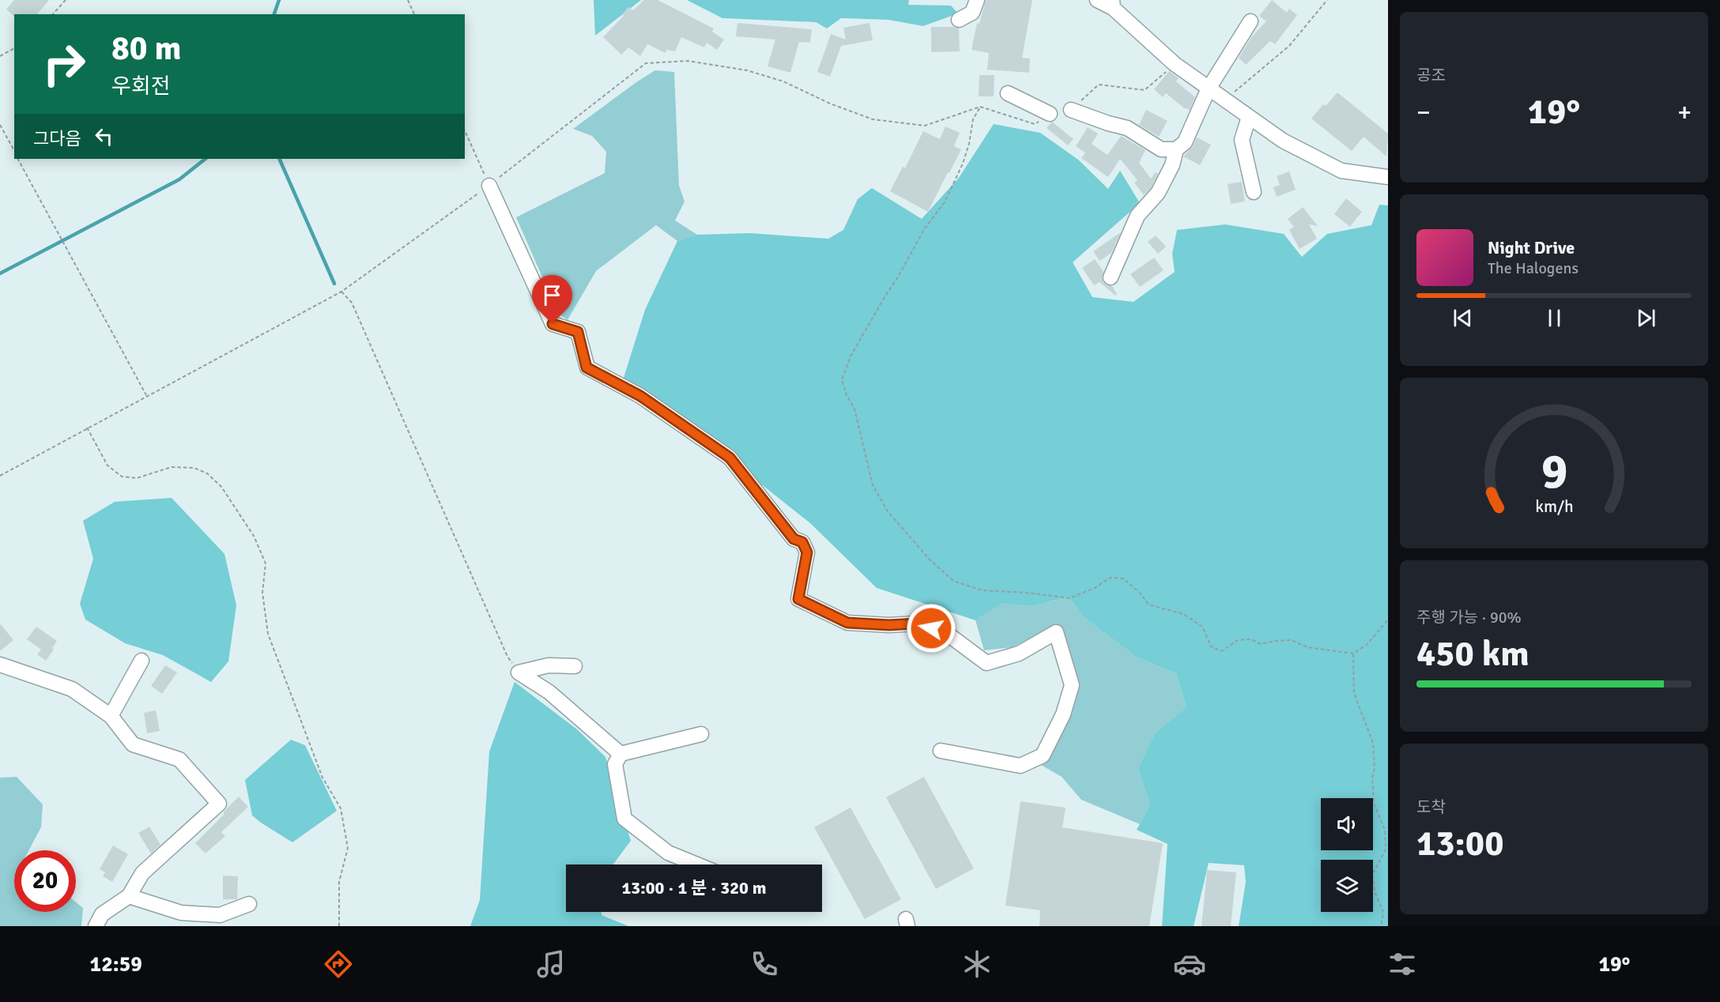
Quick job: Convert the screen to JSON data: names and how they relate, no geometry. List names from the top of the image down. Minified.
{"page":{"tile":["공조",["주행 가능 · 90%","450 km"],["도착","13:00"]],"turn":["80 m","우회전"],"heat":["−","19°","+"],"then":"그다음","song":["Night Drive","The Halogens"],"limit":"20","trip":"13:00 · 1 분 · 320 m","tabs":["12:59","19°"],"gauge":["9","km/h"]}}
